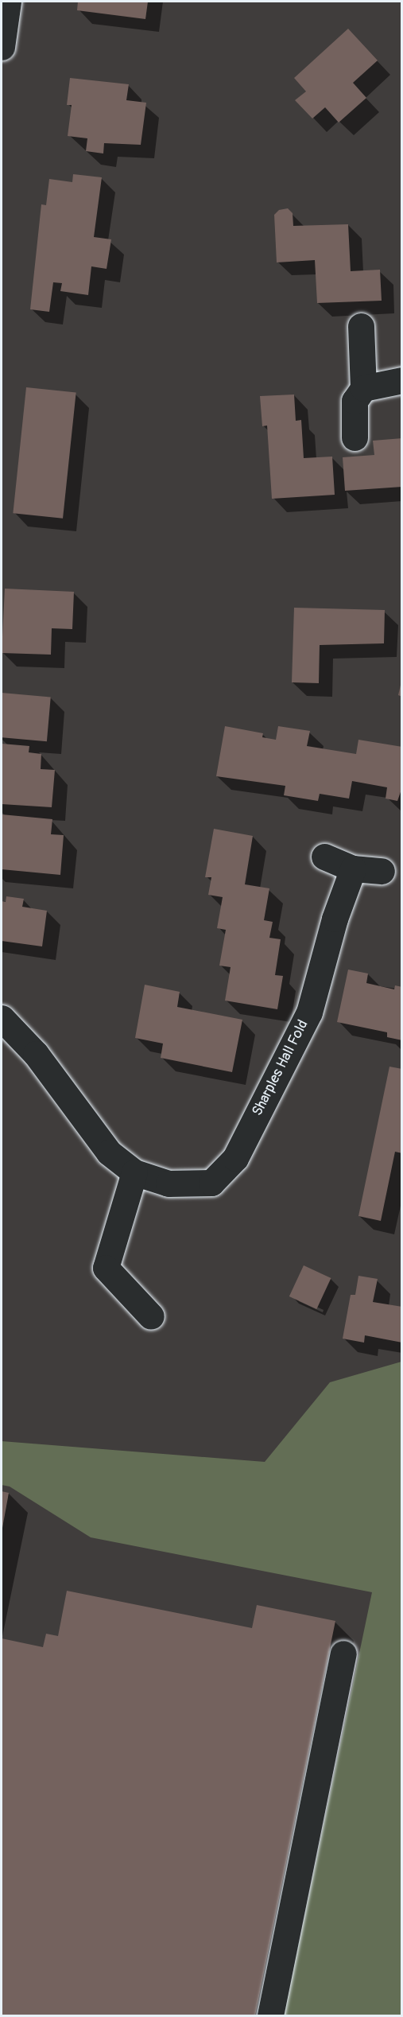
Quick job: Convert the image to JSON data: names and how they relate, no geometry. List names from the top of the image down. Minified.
{"streets":{"street":["Sharples Hall Fold"]}}
